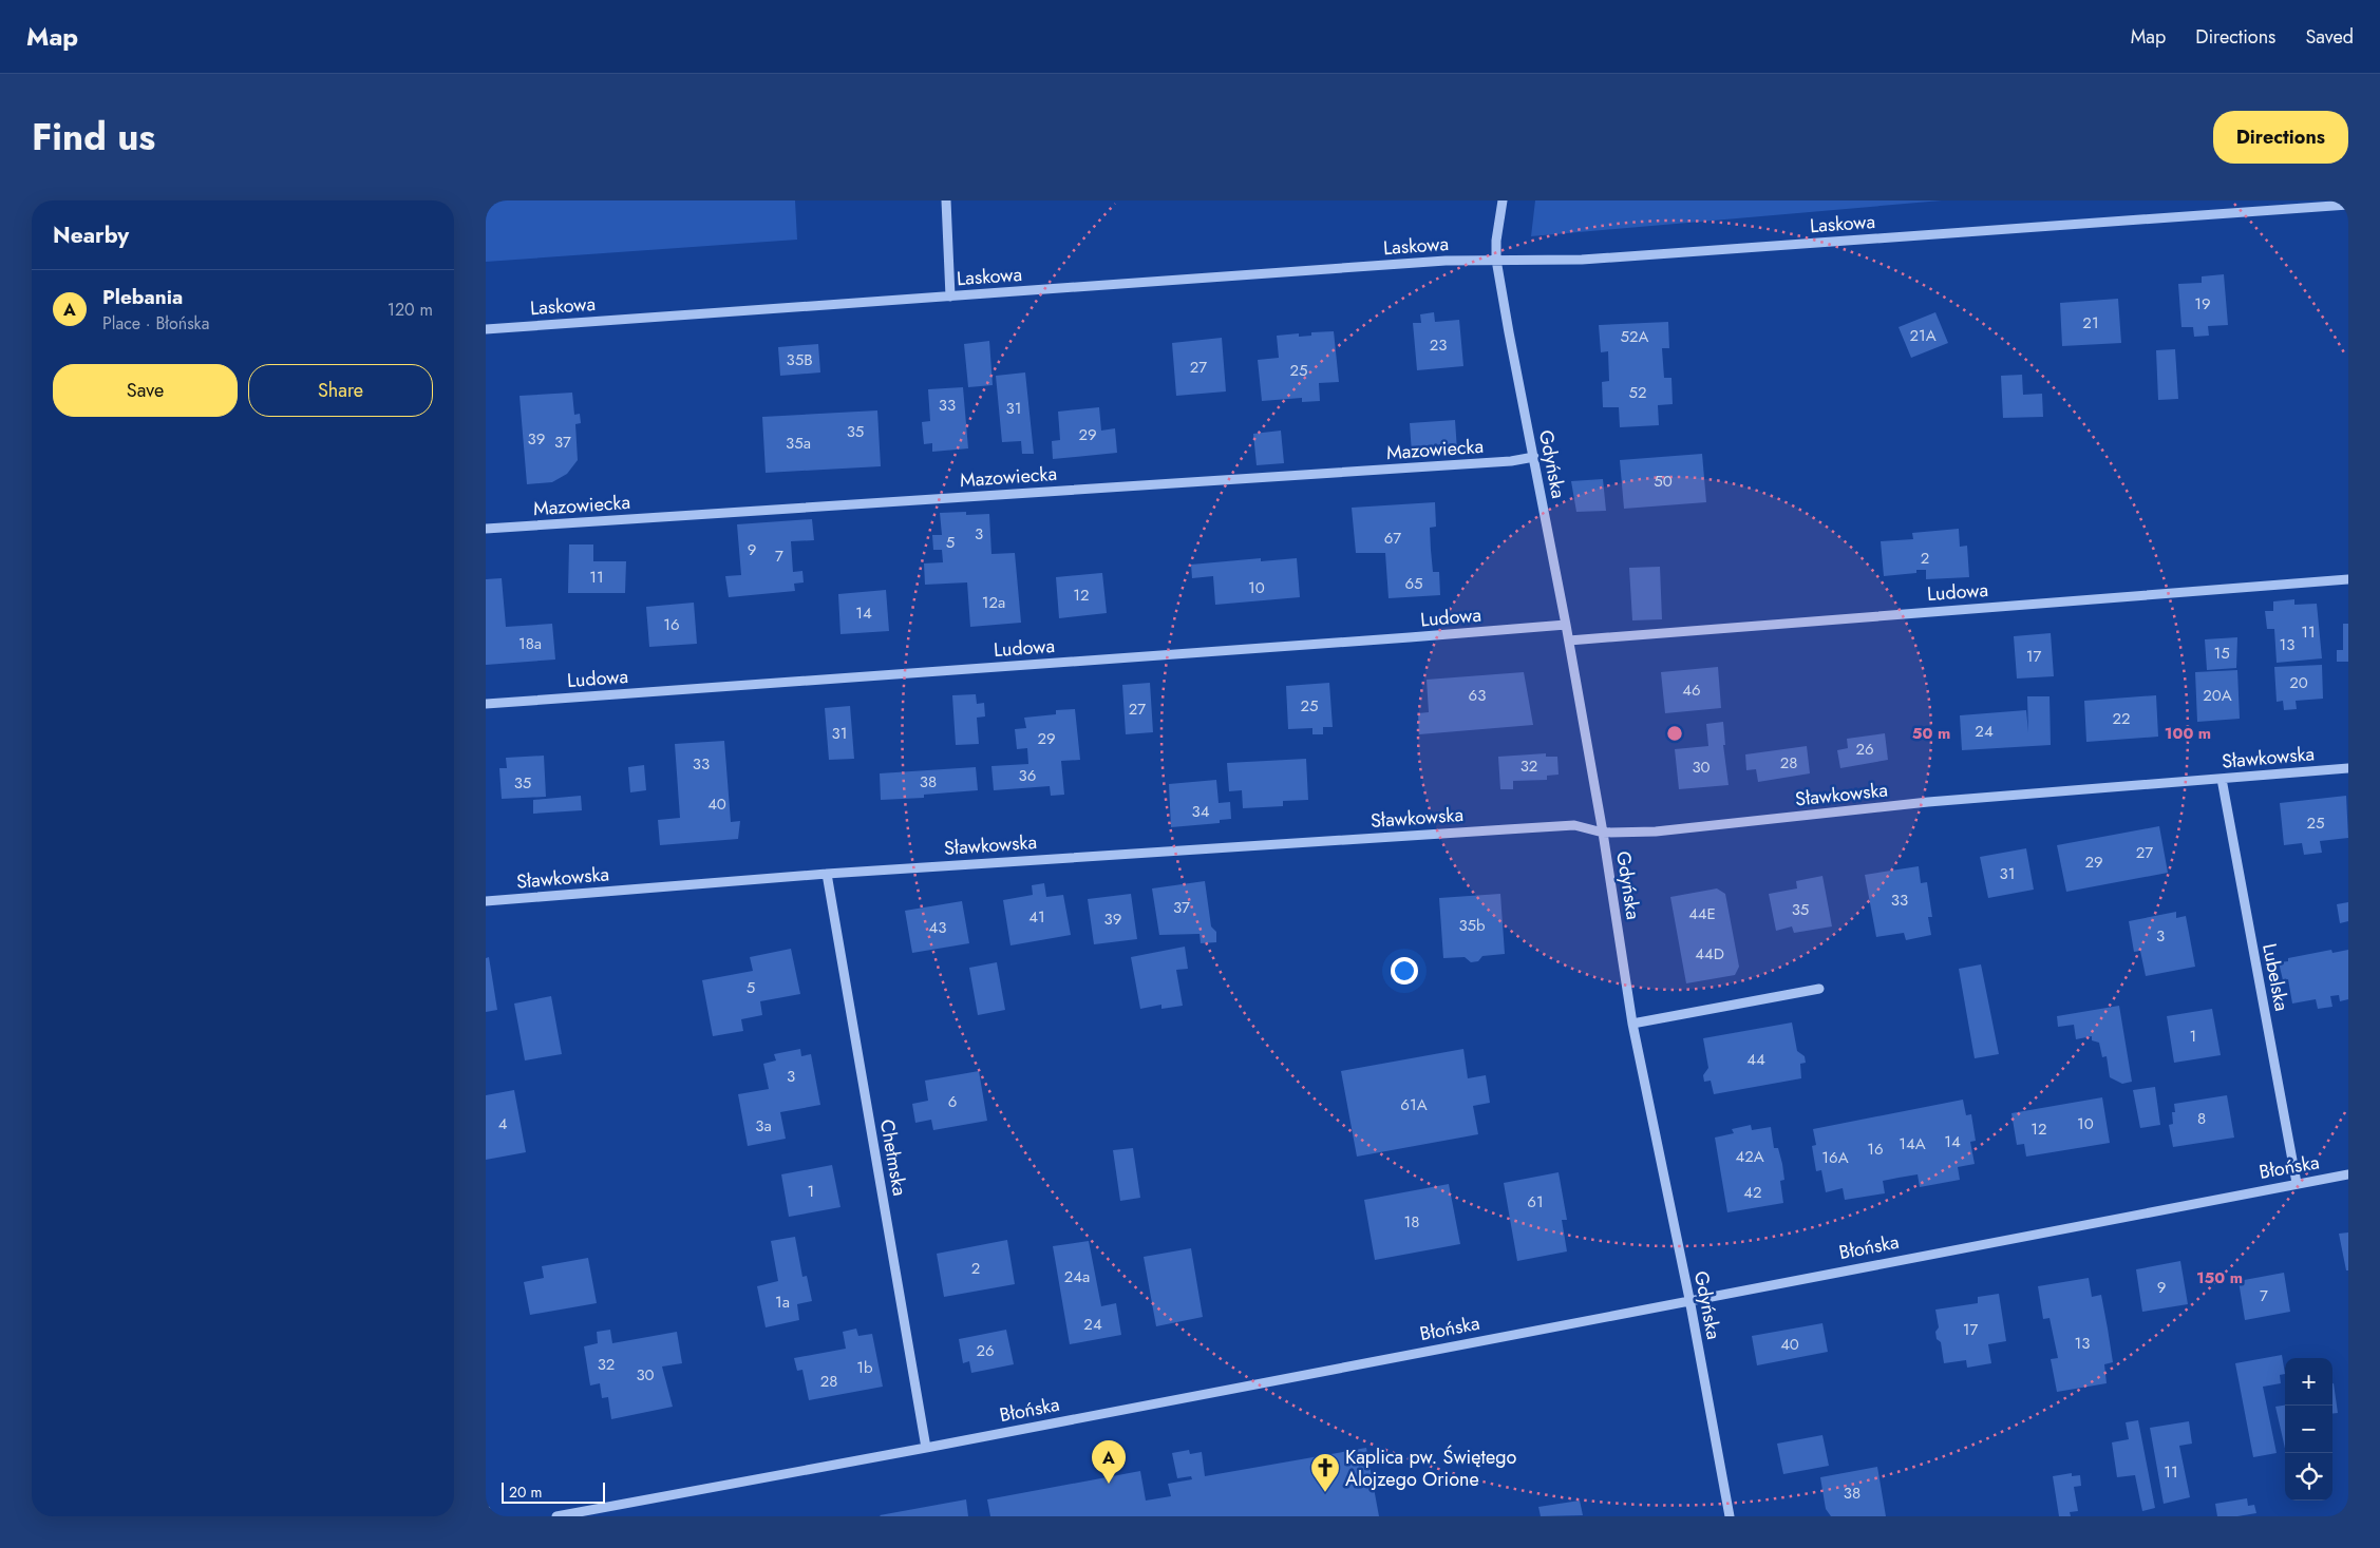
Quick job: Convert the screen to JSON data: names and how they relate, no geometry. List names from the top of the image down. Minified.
{"streets":{"street":["Laskowa","Mazowiecka","Gdyńska","Ludowa","Sławkowska","Lubelska","Chełmska","Błońska"]},"crossings":[["Laskowa","Gdyńska"],["Mazowiecka","Gdyńska"],["Gdyńska","Ludowa"],["Gdyńska","Sławkowska"],["Gdyńska","Błońska"],["Sławkowska","Lubelska"],["Sławkowska","Chełmska"],["Lubelska","Błońska"],["Chełmska","Błońska"]],"places":{"church":["Kaplica pw. Świętego Alojzego Orione"]},"house_numbers":["19","21","21A","52A","23","35B","27","25","52","33","31","35","29","39","37","35a","50","3","67","5","9","7","2","11","65","10","12","12a","14","16","11","18a","13","15","17","20","46","63","20A","25","27","22","24","31","29","26","28","33","32","30","36","38","35","40","34","25","27","29","31","33","37","35","44E","41","39","35b","43","3","44D","5","1","44","3","6","61A","8","4","10","3a","12","14","14A","16","42A","16A","1","42","61","18","2","24a","9","7","1a","24","17","13","40","26","32","1b","30","28","11","38"],"scale_bar":"20 m","page":{"header":"Map","nav":["Map","Directions","Saved"],"title":"Find us","buttons":["Directions",["Save","Share"]],"heading":"Nearby","list":[{"mark":"A","name":"Plebania","note":"Place · Błońska","value":"120 m"}],"map_buttons":["+","−"],"pins":"A","scale":"20 m"},"rings":["50 m","100 m","150 m"]}
